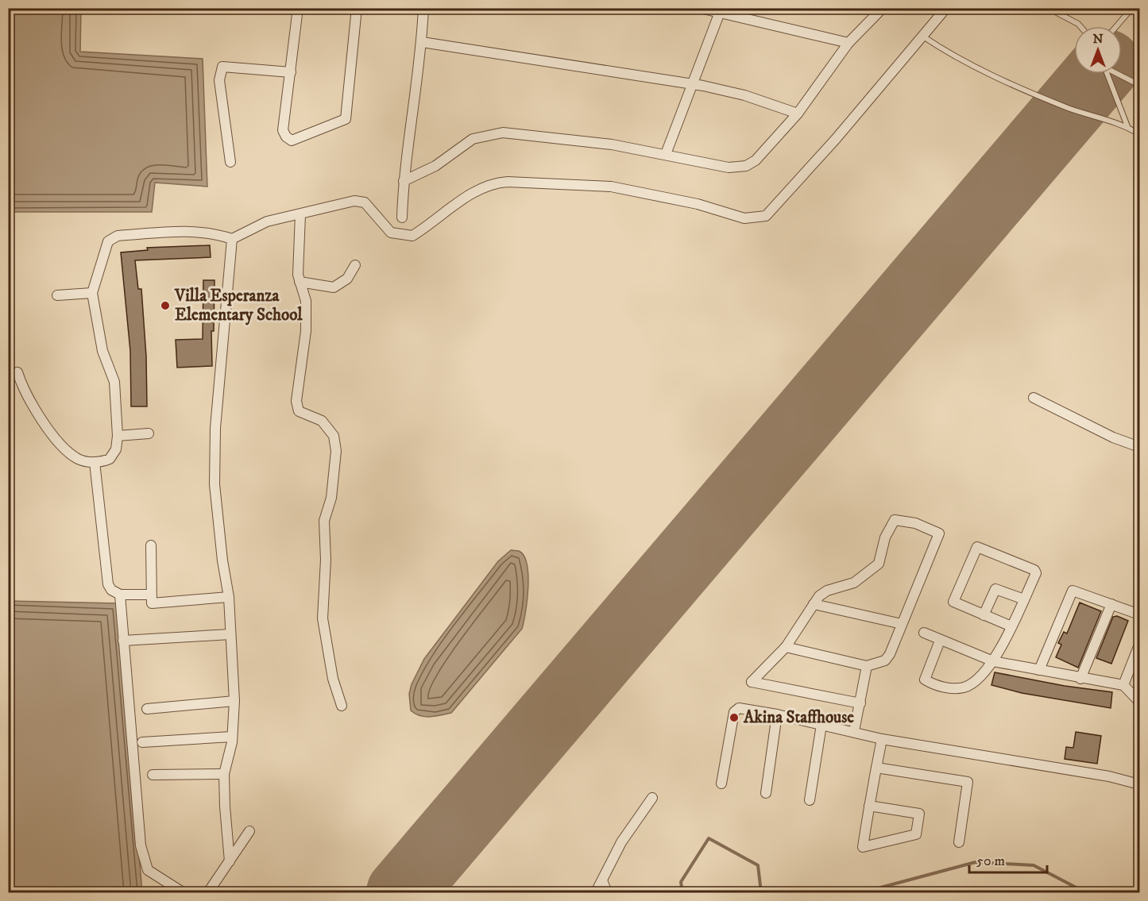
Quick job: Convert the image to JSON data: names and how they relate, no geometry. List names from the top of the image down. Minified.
{"places":["Villa Esperanza Elementary School","Akina Staffhouse"],"scale_bar":"50 m","north":"top"}
